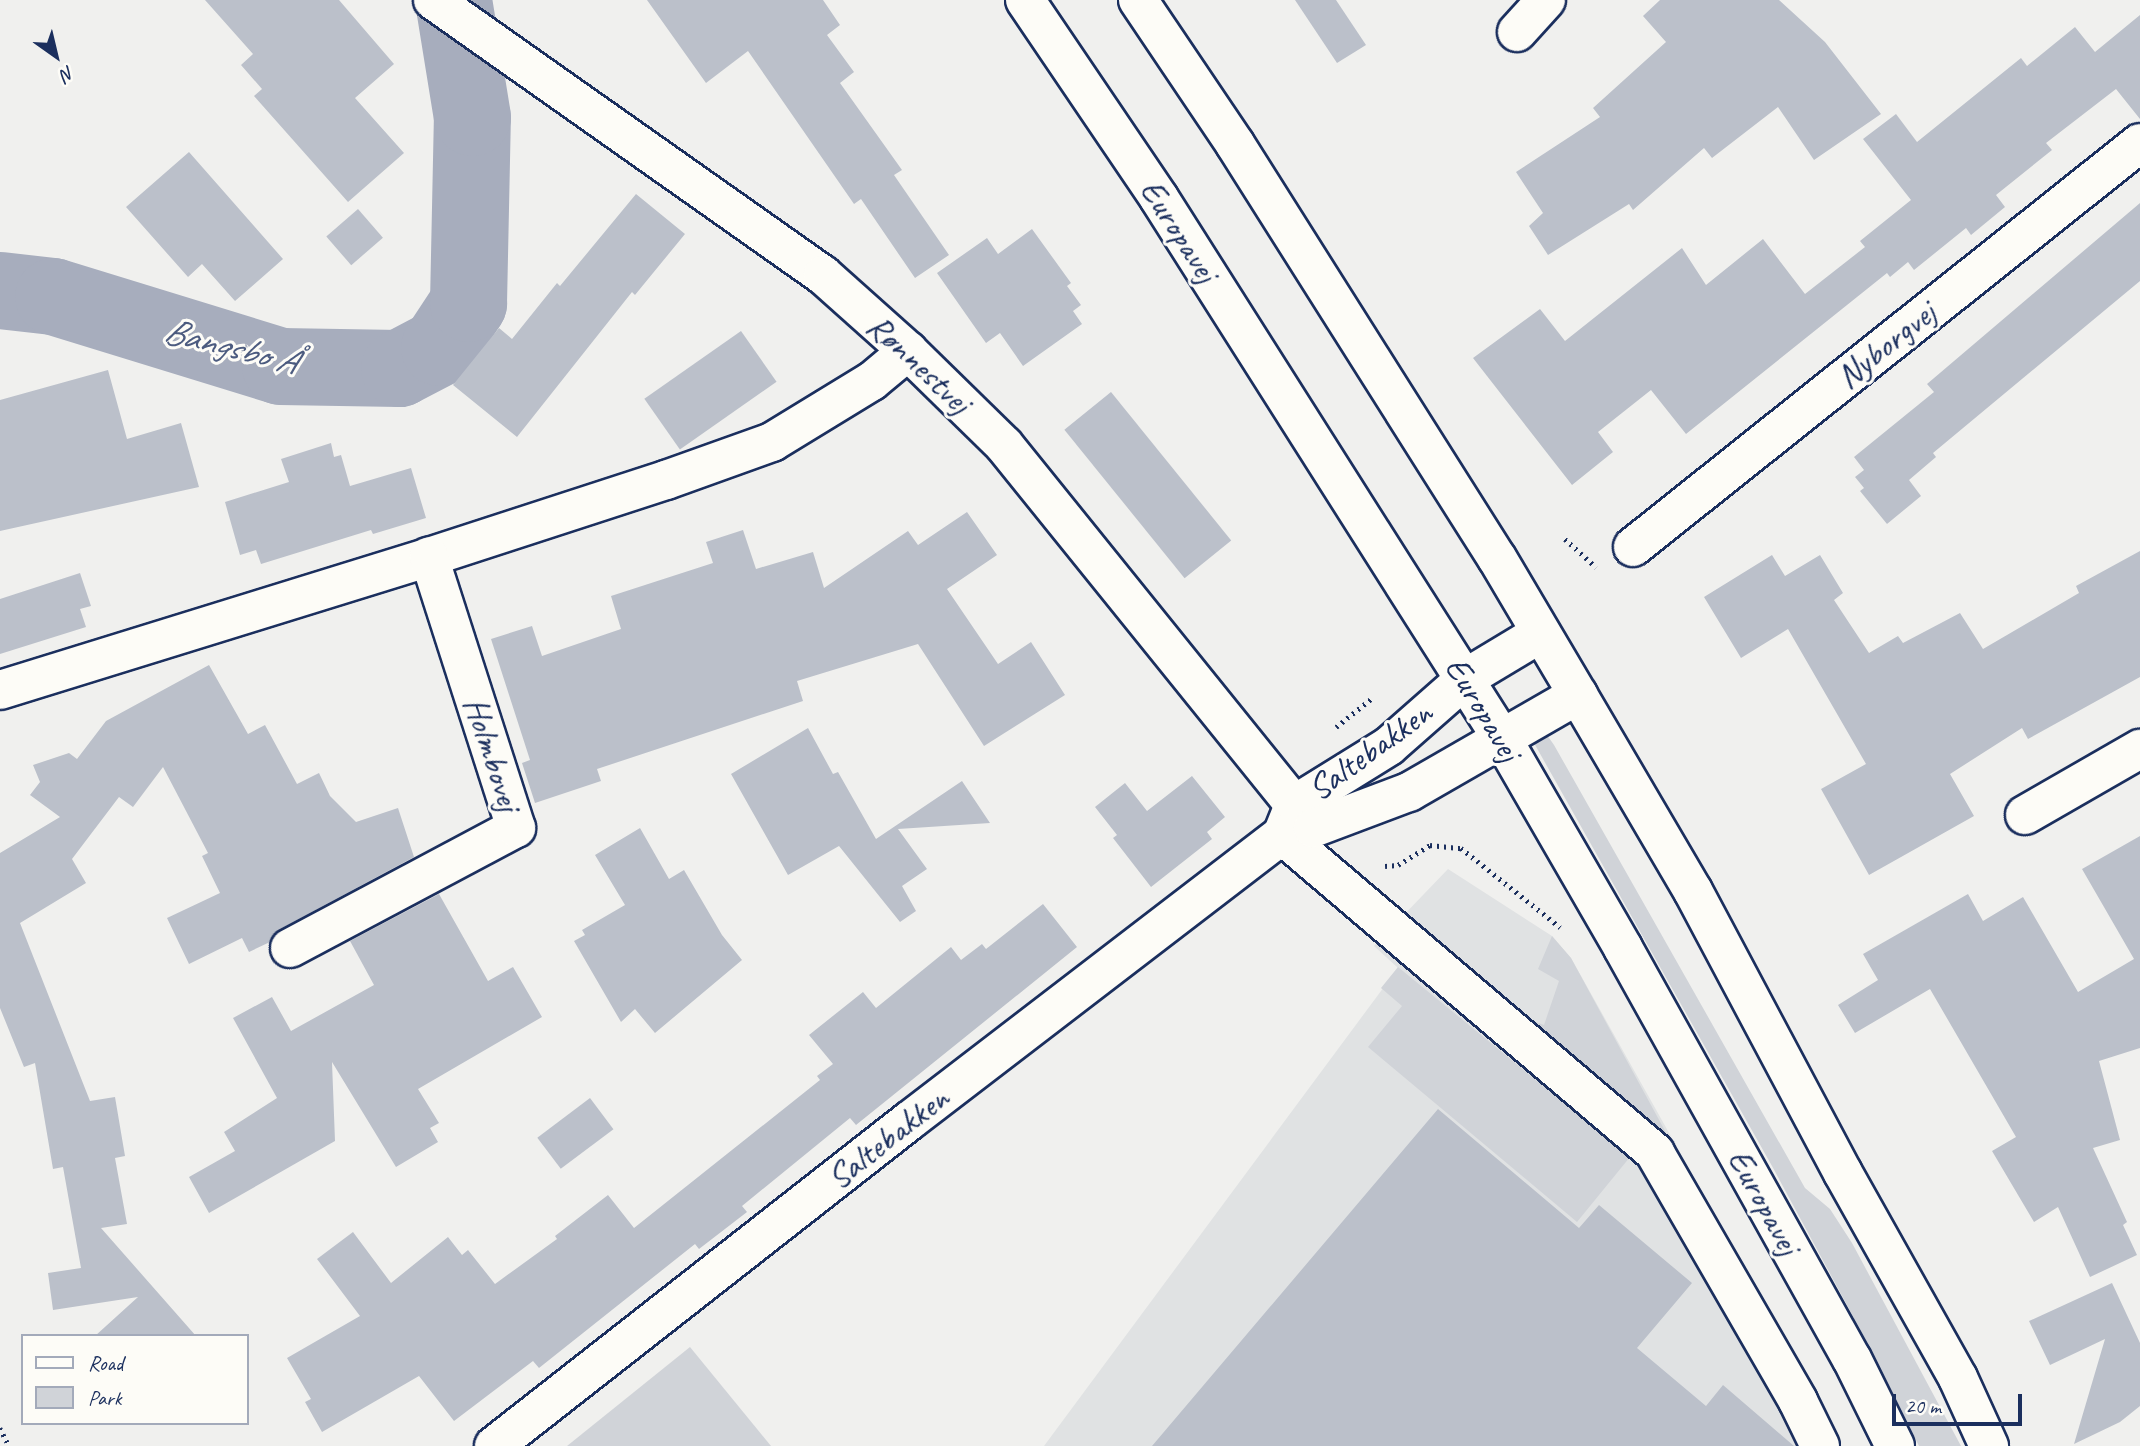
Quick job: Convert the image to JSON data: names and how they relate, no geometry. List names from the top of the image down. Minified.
{"streets":{"street":["Europavej","Nyborgvej","Rønnestvej","Saltebakken","Holmbovej"]},"crossings":[["Europavej","Saltebakken"],["Rønnestvej","Saltebakken"]],"water":["Bangsbo Å"],"legend":["Road","Park"],"scale_bar":"20 m","north":"bottom right"}
